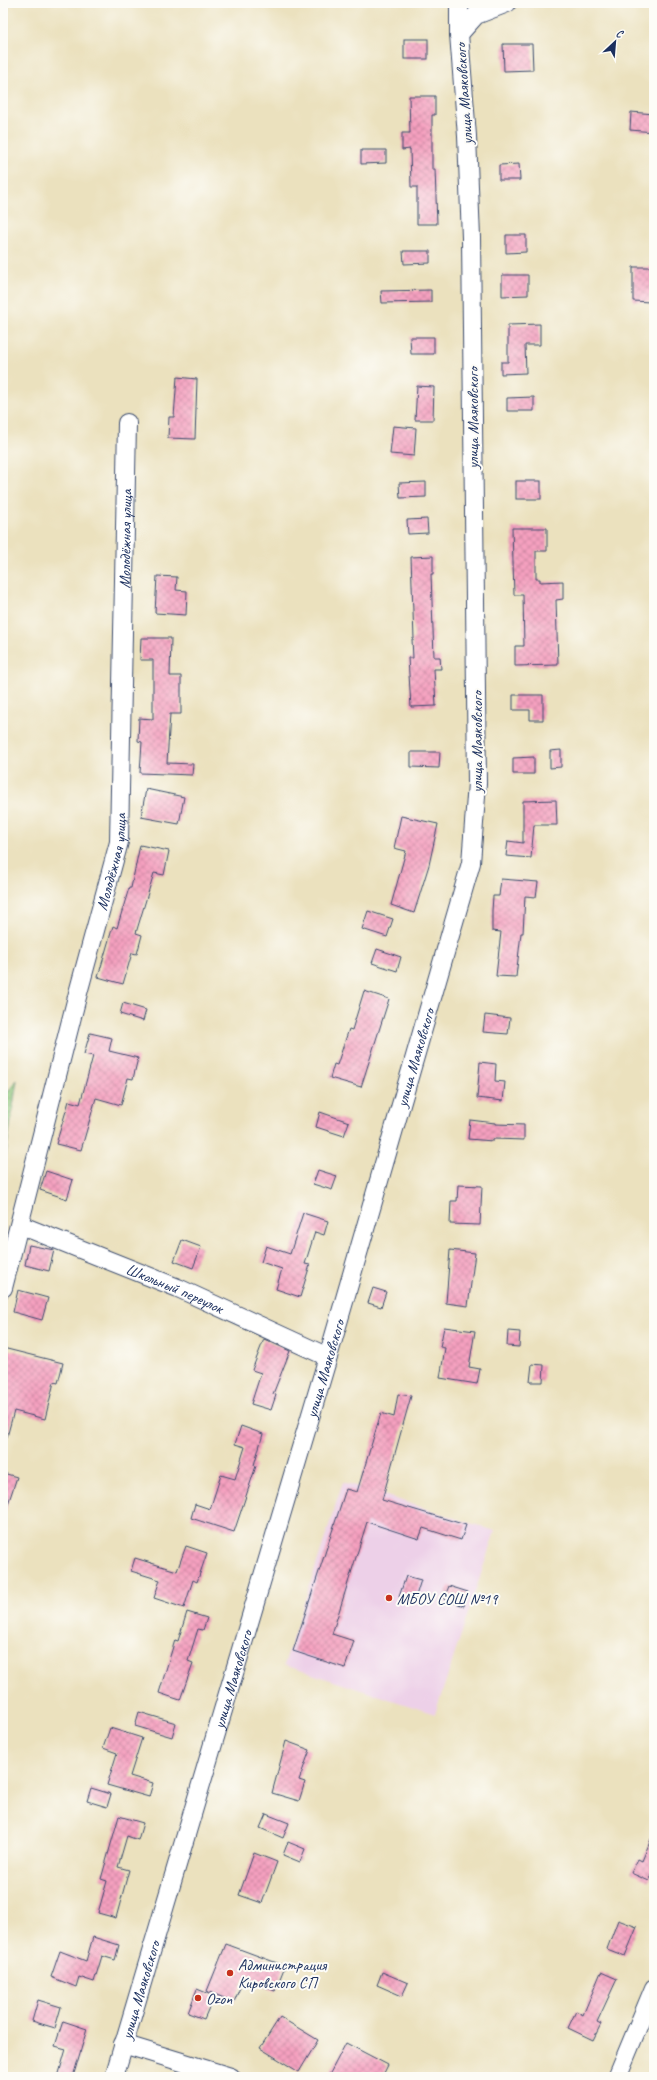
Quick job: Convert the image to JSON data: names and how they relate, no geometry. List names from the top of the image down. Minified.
{"streets":{"street":["улица Маяковского","Молодёжная улица","Школьный переулок"]},"crossings":[["улица Маяковского","Школьный переулок"],["Молодёжная улица","Школьный переулок"]],"places":["МБОУ СОШ №19","Администрация Кировского СП","Ozon"],"north":"top right"}
